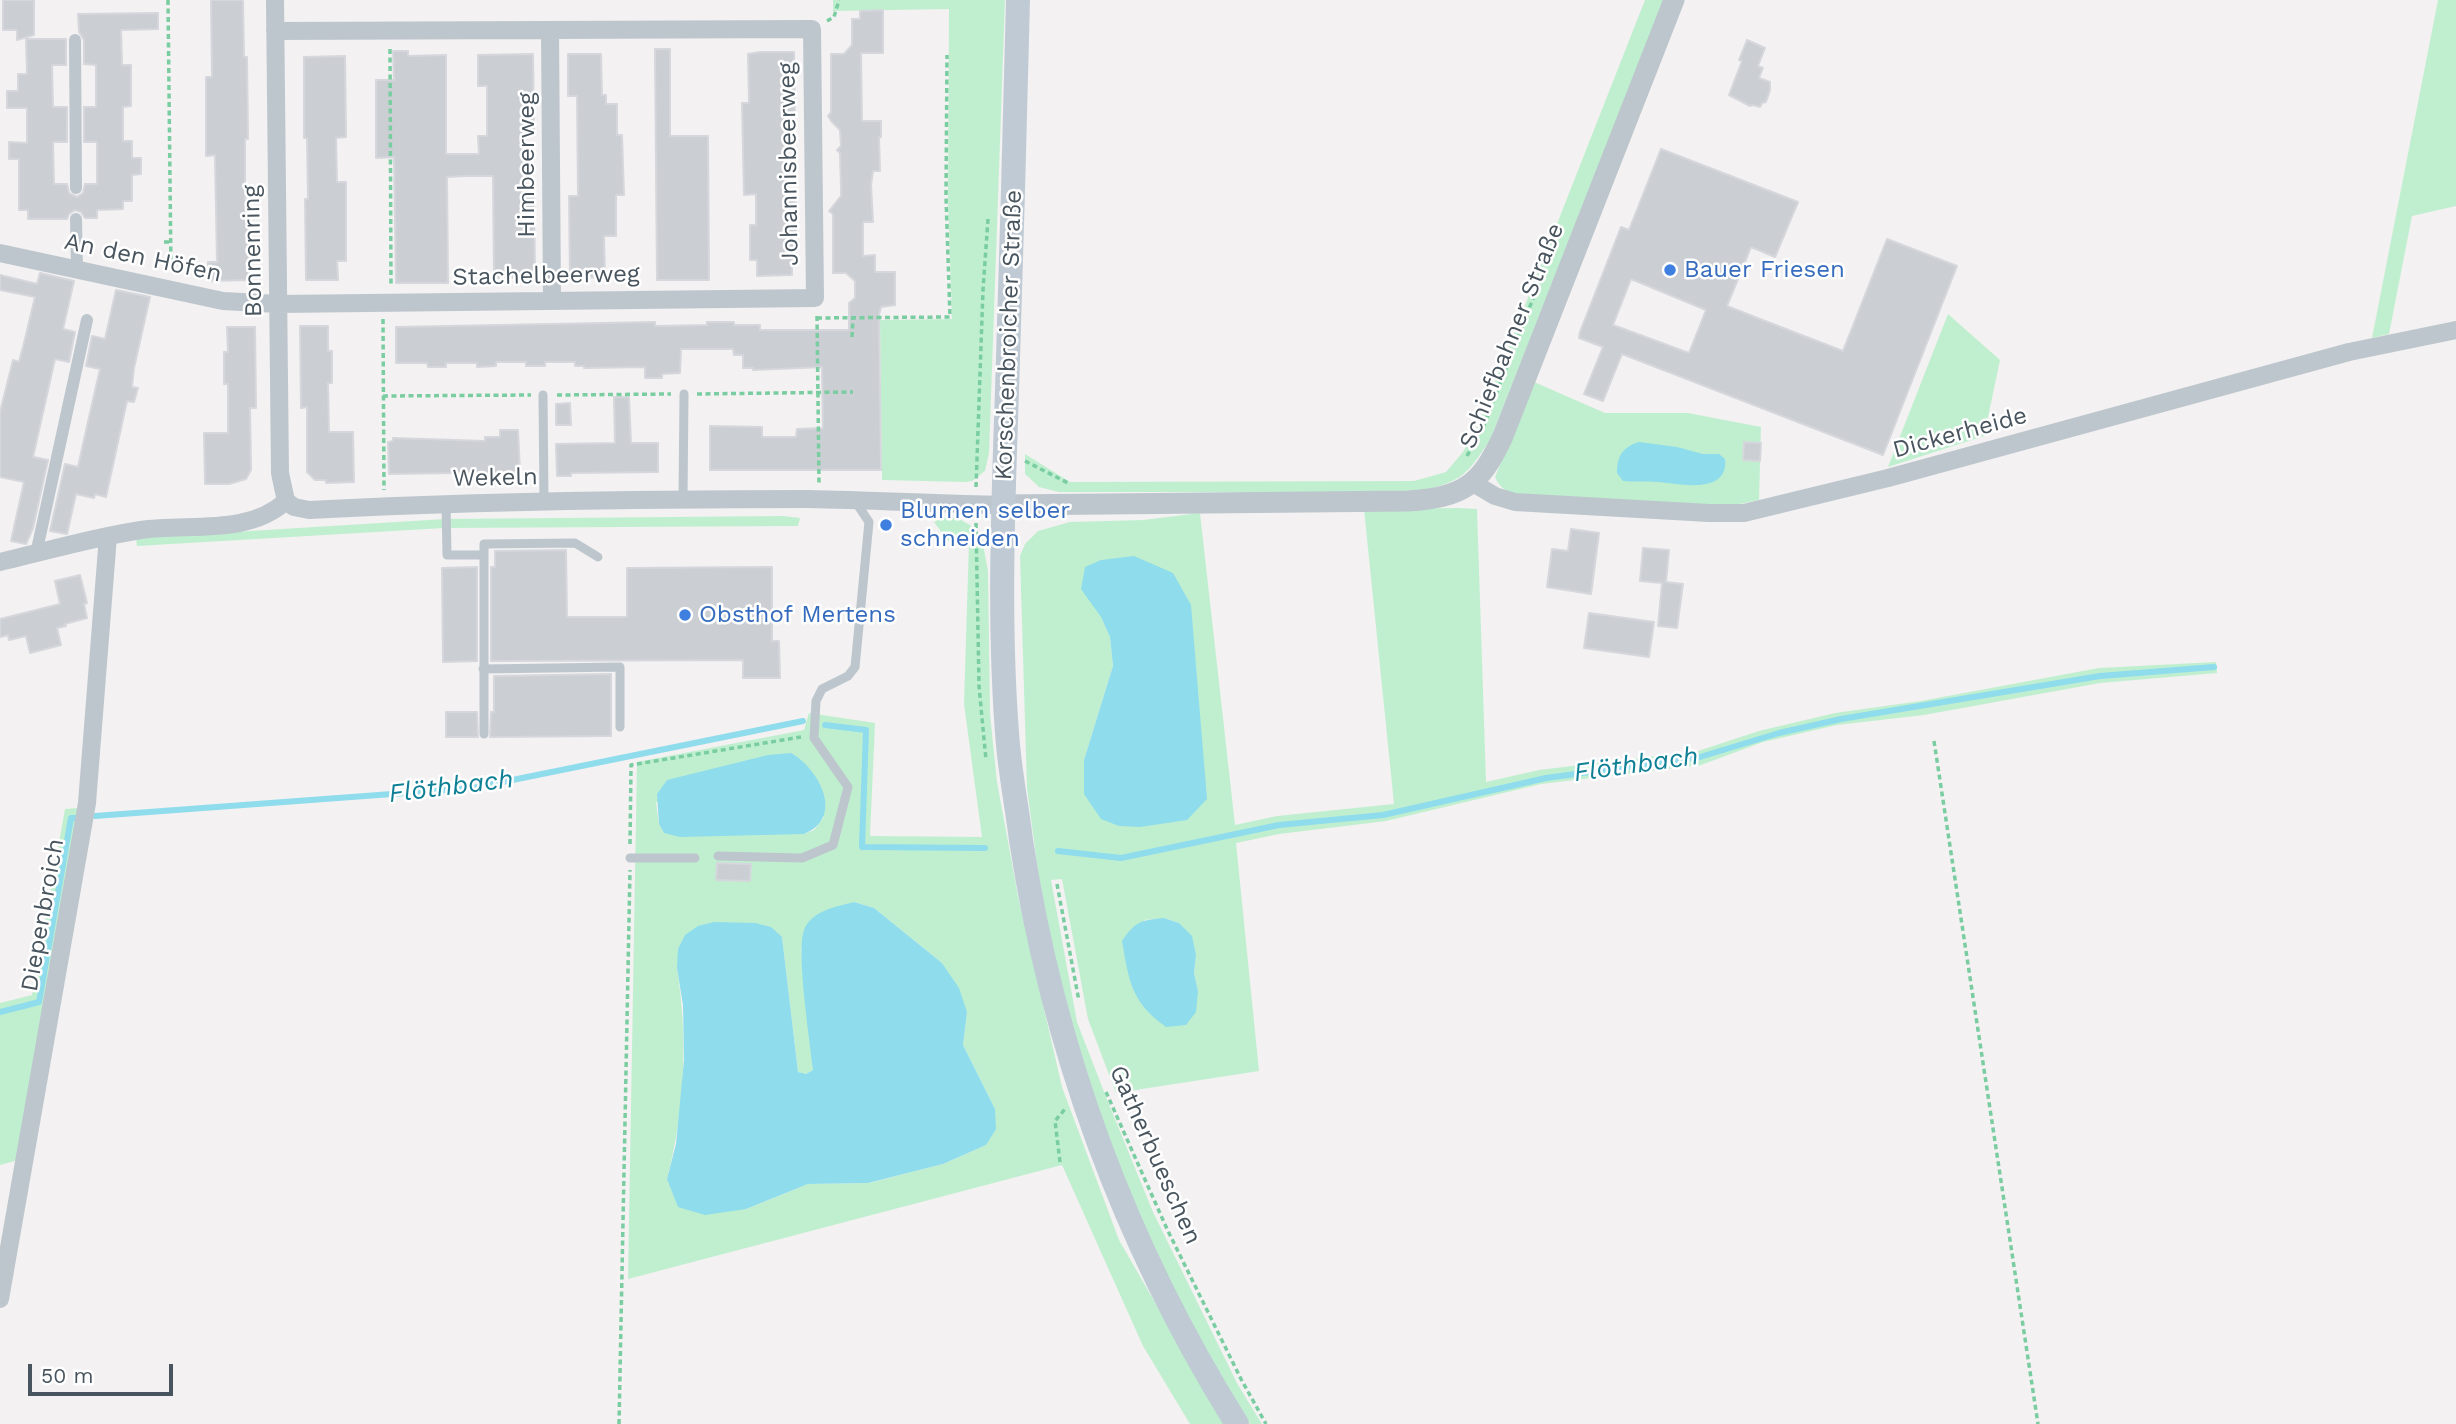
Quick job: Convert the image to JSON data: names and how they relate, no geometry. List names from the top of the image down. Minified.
{"streets":{"main road":["Korschenbroicher Straße"],"street":["Johannisbeerweg","Himbeerweg","Bonnenring","An den Höfen","Stachelbeerweg","Schiefbahner Straße","Dickerheide","Wekeln","Diepenbroich"],"path":["Gatherbueschen"]},"crossings":[["Johannisbeerweg","Stachelbeerweg"],["Himbeerweg","Stachelbeerweg"],["Bonnenring","An den Höfen"],["Bonnenring","Stachelbeerweg"],["Bonnenring","Wekeln"],["An den Höfen","Stachelbeerweg"],["Korschenbroicher Straße","Schiefbahner Straße"],["Korschenbroicher Straße","Wekeln"],["Schiefbahner Straße","Dickerheide"],["Schiefbahner Straße","Wekeln"]],"water":["Flöthbach"],"places":["Bauer Friesen","Blumen selber schneiden","Obsthof Mertens"],"scale_bar":"50 m"}
